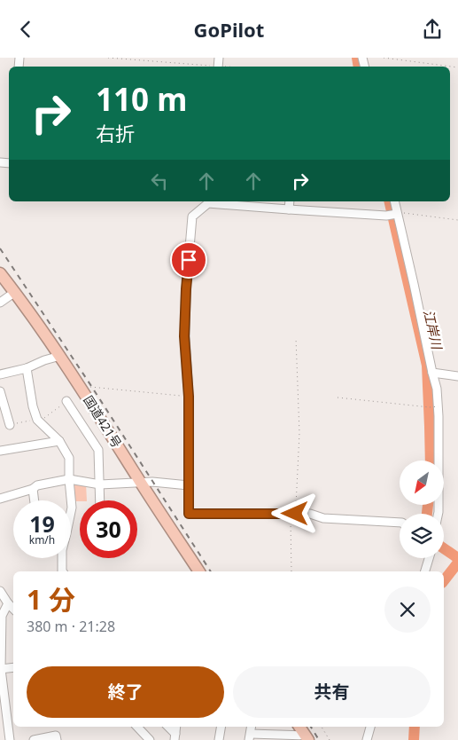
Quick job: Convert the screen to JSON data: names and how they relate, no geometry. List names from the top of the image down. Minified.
{"streets":{"highway":["国道421号"]},"water":["江岸川"],"north":"bottom left","page":{"header":"GoPilot","turn":["110 m","右折"],"speed":"19 km/h","limit":"30","heading":["1 分","380 m · 21:28"],"buttons":["終了","共有"]}}
